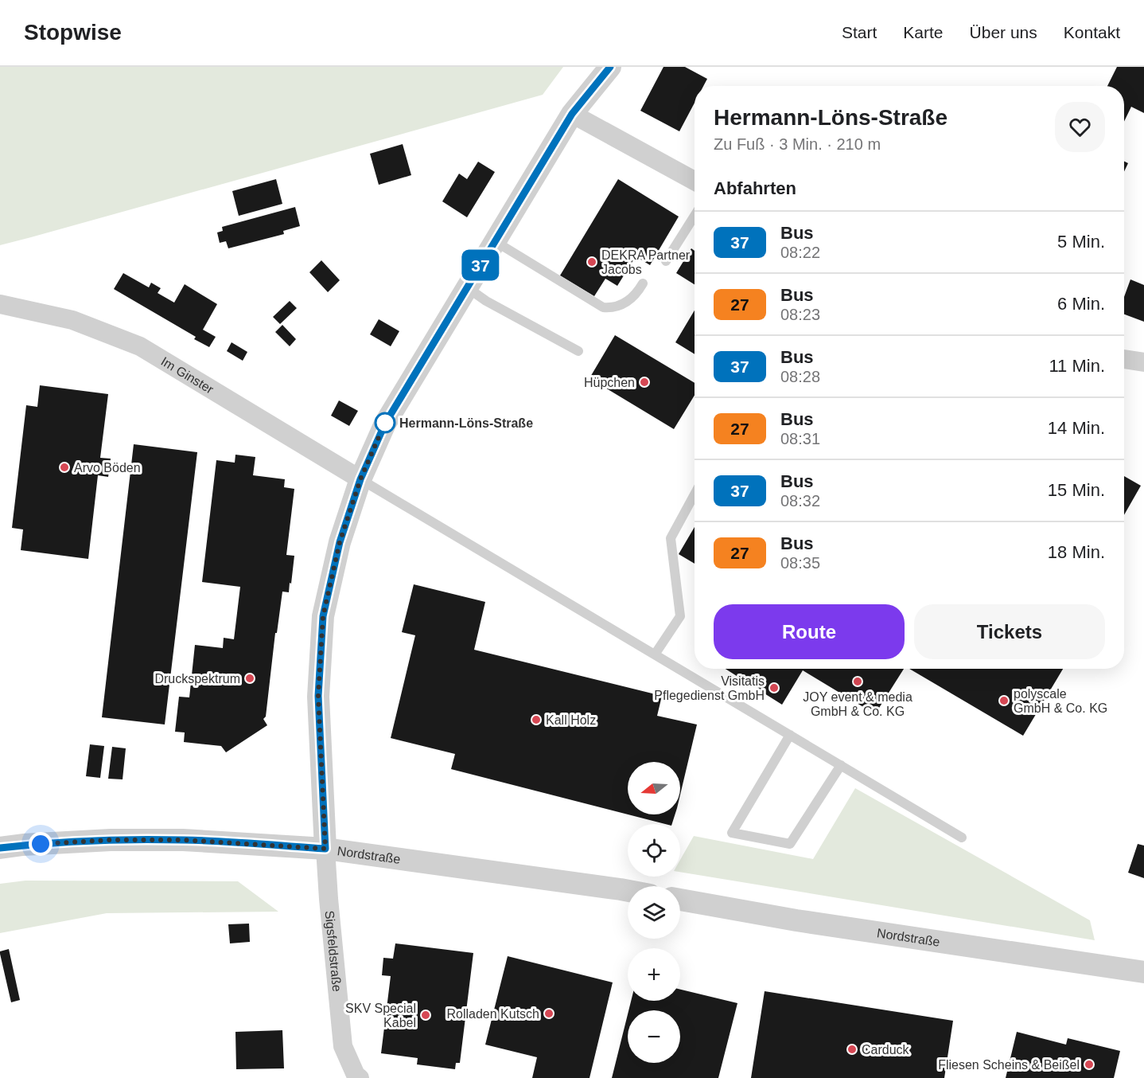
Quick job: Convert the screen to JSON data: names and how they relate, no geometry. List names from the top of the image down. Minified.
{"streets":{"street":["Im Ginster","Nordstraße","Sigsfeldstraße"]},"crossings":[["Nordstraße","Sigsfeldstraße"]],"places":["DEKRA Partner Jacobs","Hüpchen","Hermann-Löns-Straße","Arvo Böden","Druckspektrum","JOY event & media GmbH & Co. KG","Visitatis Pflegedienst GmbH","polyscale GmbH & Co. KG","Kall Holz","Rolladen Kutsch","SKV Special Kabel","Carduck","Fliesen Scheins & Beißel"],"lines":["bus line 37"],"north":"left","page":{"header":"Stopwise","nav":["Start","Karte","Über uns","Kontakt"],"on_map":"37","heading":[["Hermann-Löns-Straße","Zu Fuß · 3 Min. · 210 m"],"Abfahrten"],"list":[{"mark":"37","name":"Bus","note":"08:22","value":"5 Min."},{"mark":"27","name":"Bus","note":"08:23","value":"6 Min."},{"mark":"37","name":"Bus","note":"08:28","value":"11 Min."},{"mark":"27","name":"Bus","note":"08:31","value":"14 Min."},{"mark":"37","name":"Bus","note":"08:32","value":"15 Min."},{"mark":"27","name":"Bus","note":"08:35","value":"18 Min."}],"buttons":["Route","Tickets"],"map_buttons":["+","−"]}}
